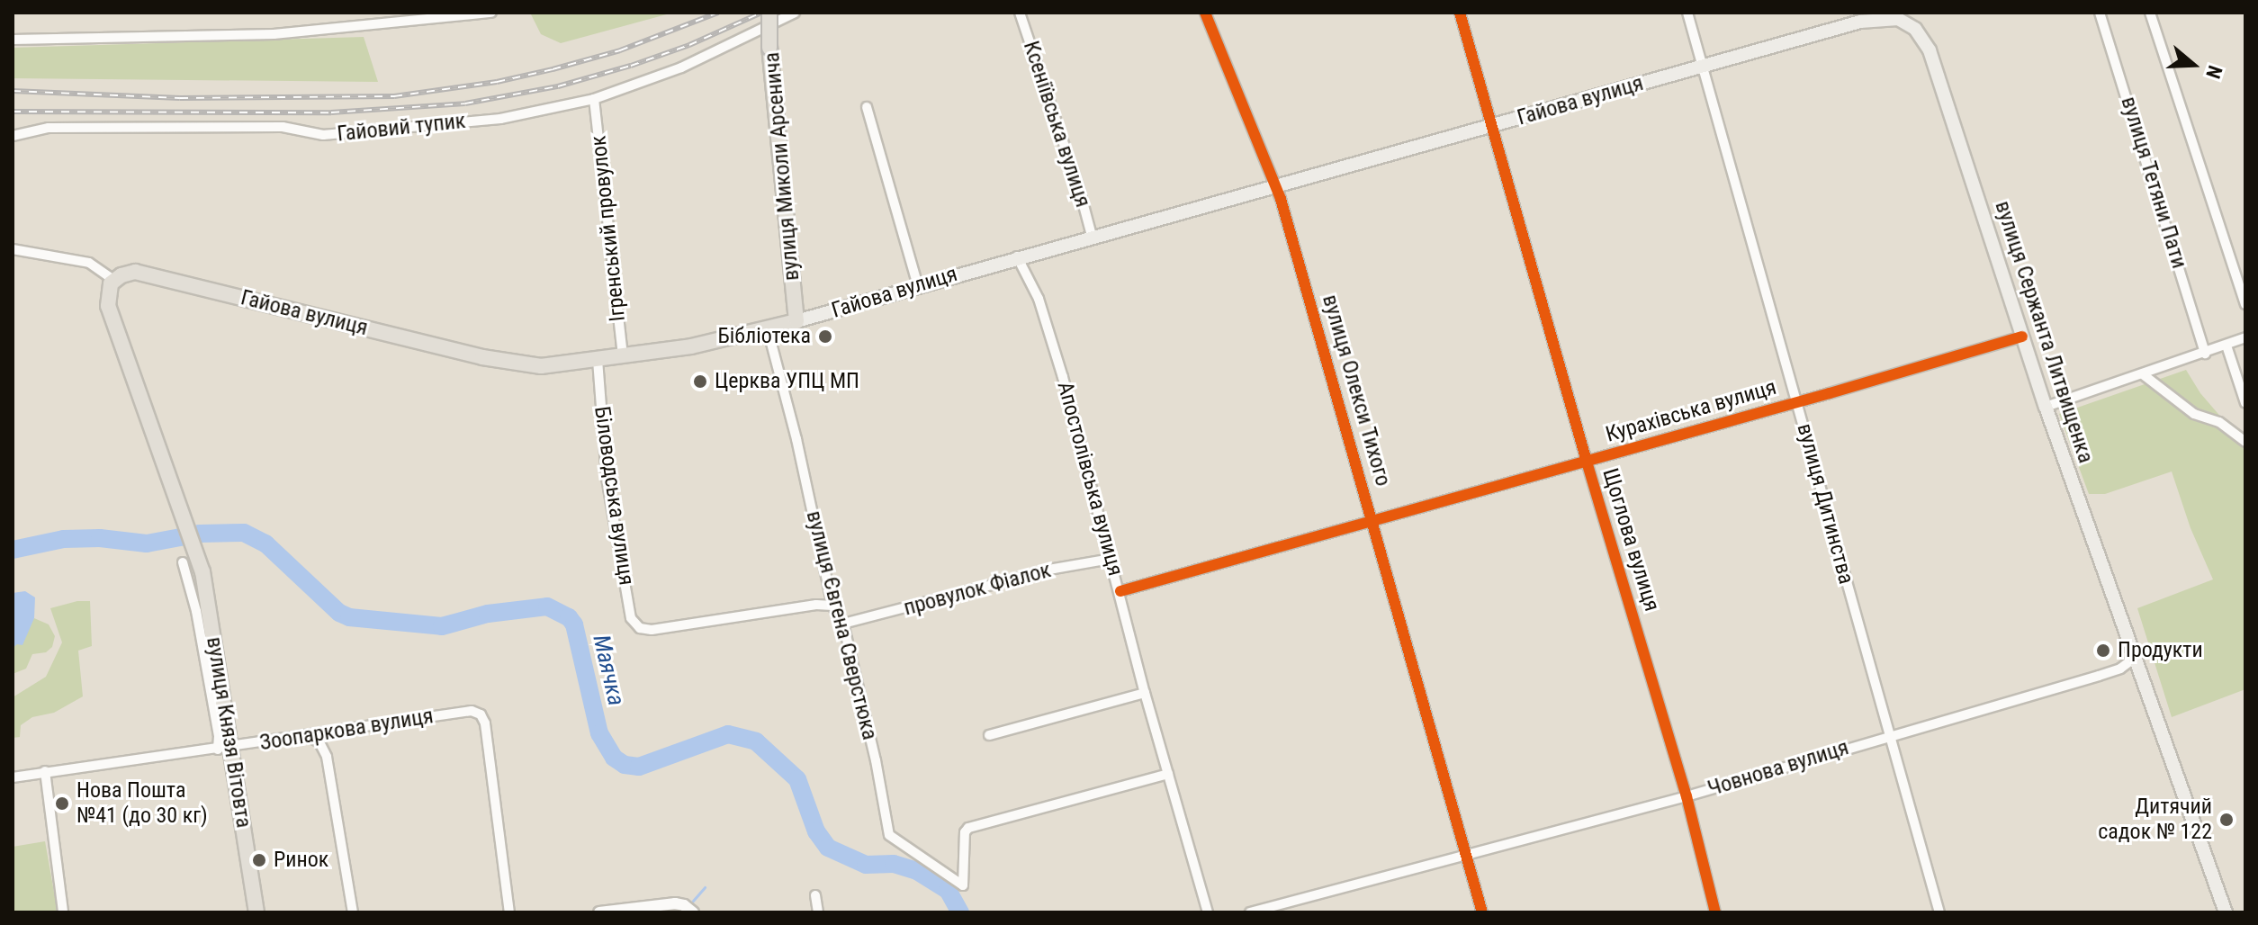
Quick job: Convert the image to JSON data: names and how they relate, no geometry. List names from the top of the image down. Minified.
{"streets":{"main road":["Гайова вулиця","вулиця Миколи Арсенича","вулиця Сержанта Литвищенка","вулиця Князя Вітовта"],"street":["Ксеніївська вулиця","Гайовий тупик","вулиця Тетяни Пати","Ігренський провулок","вулиця Олекси Тихого","Курахівська вулиця","Апостолівська вулиця","Біловодська вулиця","вулиця Дитинства","Щоглова вулиця","провулок Фіалок","вулиця Євгена Сверстюка","Зоопаркова вулиця","Човнова вулиця"]},"crossings":[["Гайова вулиця","Ксеніївська вулиця"],["Гайова вулиця","вулиця Миколи Арсенича"],["Гайова вулиця","Ігренський провулок"],["Гайова вулиця","вулиця Сержанта Литвищенка"],["Гайова вулиця","вулиця Олекси Тихого"],["Гайова вулиця","Апостолівська вулиця"],["Гайова вулиця","Біловодська вулиця"],["Гайова вулиця","вулиця Дитинства"],["Гайова вулиця","Щоглова вулиця"],["Гайова вулиця","вулиця Євгена Сверстюка"],["Гайова вулиця","вулиця Князя Вітовта"],["Гайовий тупик","вулиця Миколи Арсенича"],["Гайовий тупик","Ігренський провулок"],["вулиця Сержанта Литвищенка","Курахівська вулиця"],["вулиця Сержанта Литвищенка","Човнова вулиця"],["вулиця Олекси Тихого","Курахівська вулиця"],["вулиця Олекси Тихого","Човнова вулиця"],["Курахівська вулиця","Апостолівська вулиця"],["Курахівська вулиця","вулиця Дитинства"],["Курахівська вулиця","Щоглова вулиця"],["Апостолівська вулиця","провулок Фіалок"],["Апостолівська вулиця","вулиця Євгена Сверстюка"],["Біловодська вулиця","вулиця Євгена Сверстюка"],["вулиця Дитинства","Човнова вулиця"],["Щоглова вулиця","Човнова вулиця"],["провулок Фіалок","вулиця Євгена Сверстюка"],["Зоопаркова вулиця","вулиця Князя Вітовта"]],"water":["Маячка"],"places":["Бібліотека","Церква УПЦ МП","Продукти","Нова Пошта №41 (до 30 кг)","Дитячий садок № 122","Ринок"],"north":"right"}
